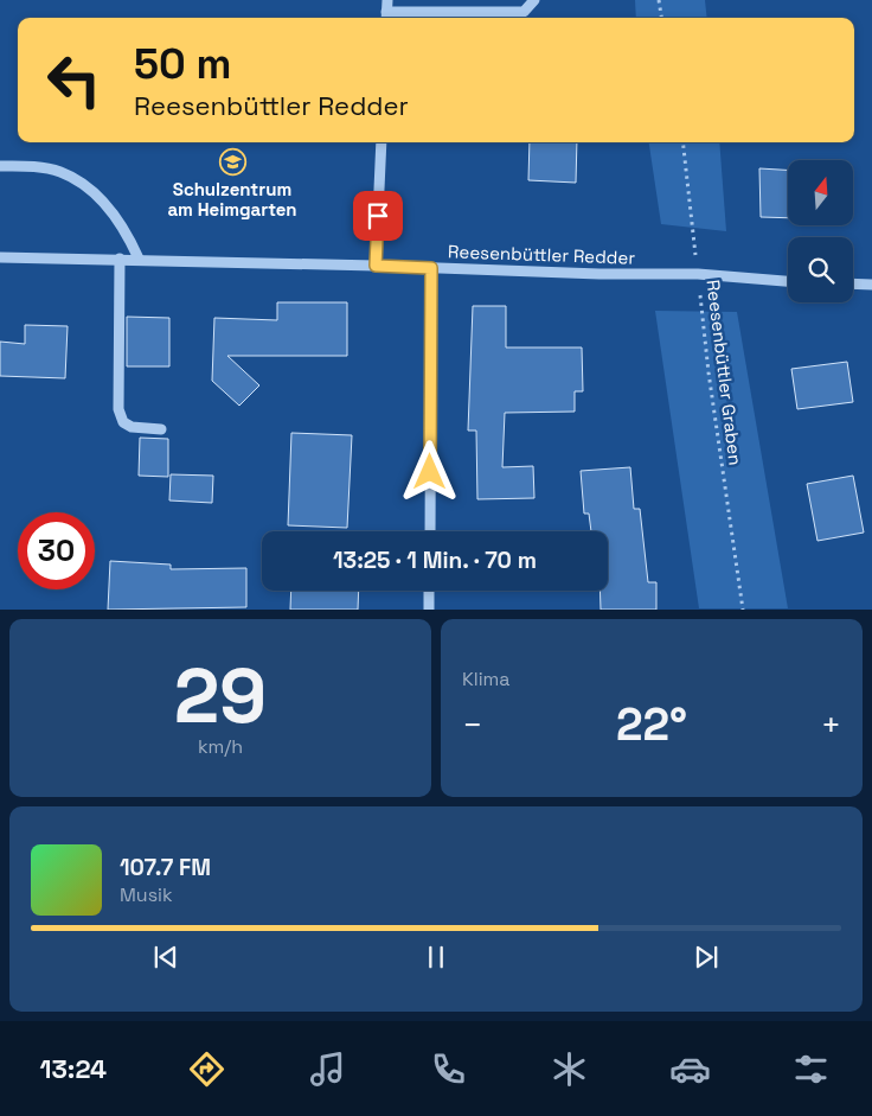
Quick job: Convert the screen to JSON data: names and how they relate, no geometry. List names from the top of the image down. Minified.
{"streets":{"street":["Reesenbüttler Redder"],"path":["Reesenbüttler Graben"]},"crossings":[["Reesenbüttler Redder","Reesenbüttler Graben"]],"places":{"school or university":["Schulzentrum am Heimgarten"]},"north":"top","page":{"turn":["50 m","Reesenbüttler Redder"],"limit":"30","trip":"13:25 · 1 Min. · 70 m","tile":[["29","km/h"],"Klima"],"heat":["−","22°","+"],"song":["107.7 FM","Musik"],"tabs":"13:24"}}
